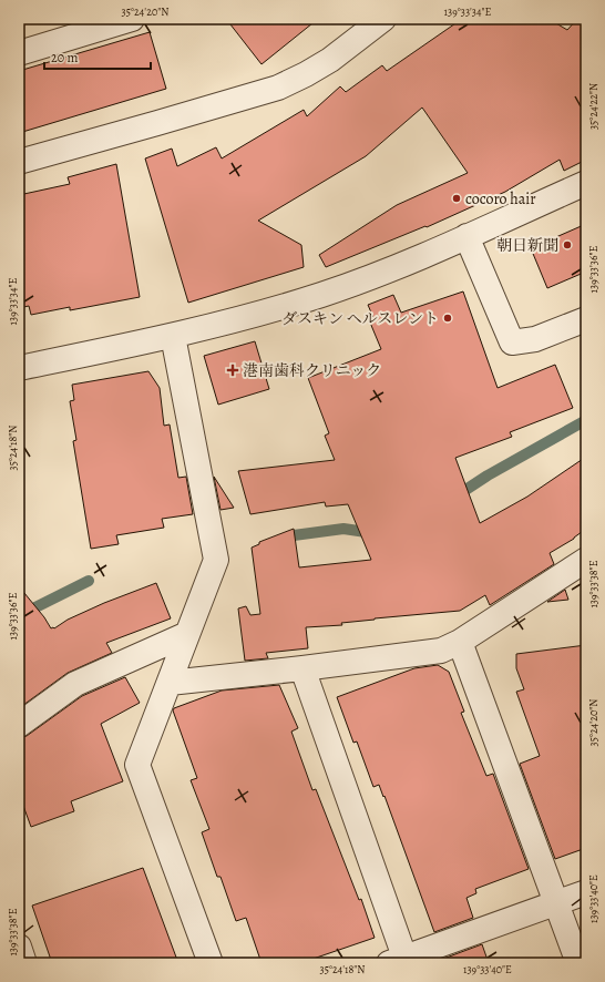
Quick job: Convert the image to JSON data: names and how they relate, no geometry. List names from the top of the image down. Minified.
{"places":{"other":["cocoro hair","朝日新聞","ダスキン ヘルスレント"],"health":["港南歯科クリニック"]},"scale_bar":"20 m","coordinates":["35°24'20\"N","139°33'34\"E","35°24'22\"N","139°33'36\"E","35°24'18\"N","139°33'38\"E","139°33'40\"E"]}
